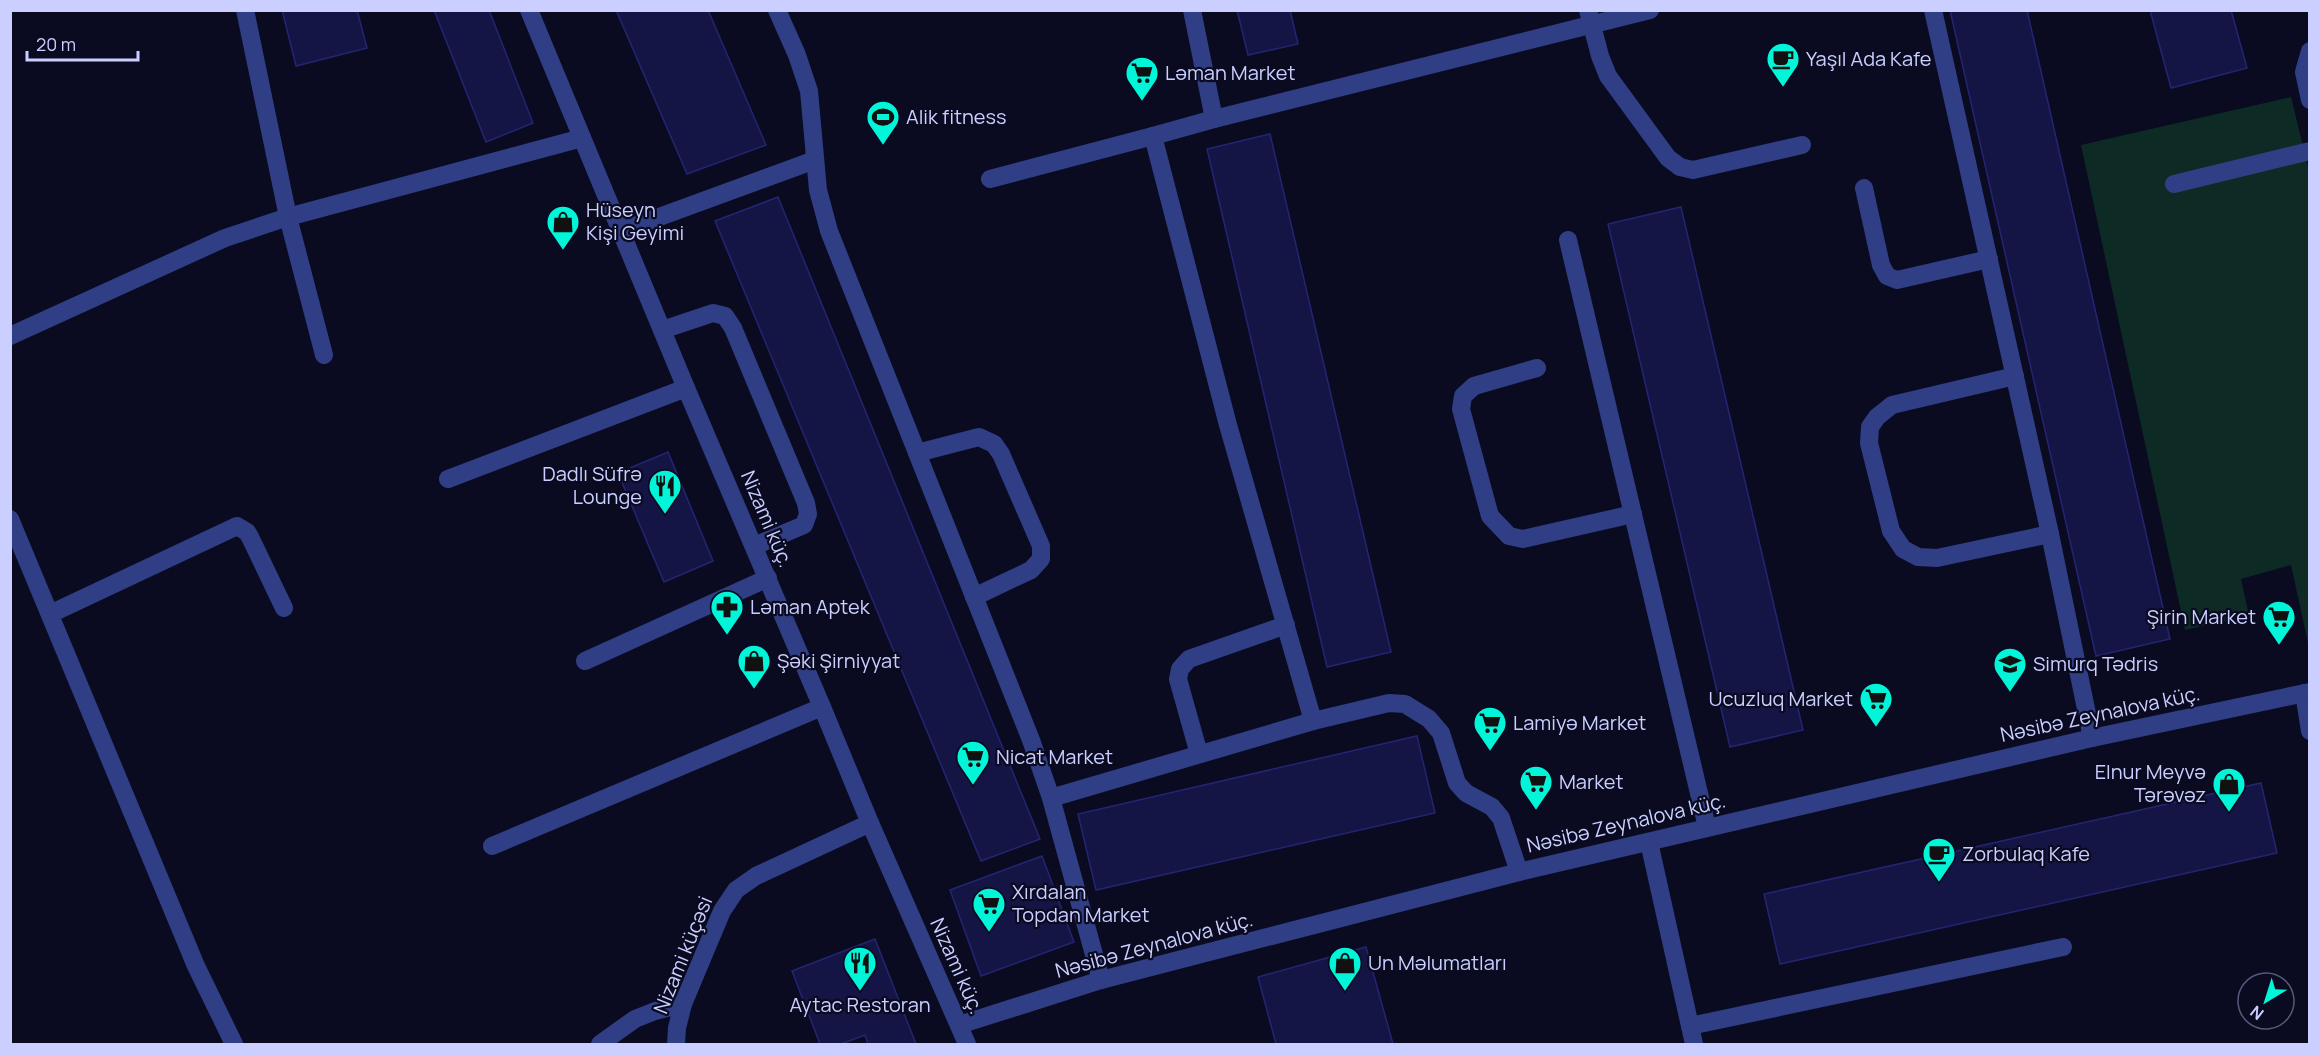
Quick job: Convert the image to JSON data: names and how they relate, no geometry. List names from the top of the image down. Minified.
{"streets":{"street":["Nizami küç.","Nəsibə Zeynalova küç.","Nizami küçəsi"]},"crossings":[["Nizami küç.","Nəsibə Zeynalova küç."],["Nizami küç.","Nizami küçəsi"]],"places":{"cafe":["Yaşıl Ada Kafe","Zorbulaq Kafe"],"supermarket":["Ləman Market","Şirin Market","Ucuzluq Market","Lamiyə Market","Nicat Market","Market","Xırdalan Topdan Market"],"sports":["Alik fitness"],"shop":["Hüseyn Kişi Geyimi","Şəki Şirniyyat","Elnur Meyvə Tərəvəz","Un Məlumatları"],"restaurant":["Dadlı Süfrə Lounge","Aytac Restoran"],"pharmacy":["Ləman Aptek"],"school or university":["Simurq Tədris"]},"scale_bar":"20 m","north":"bottom left"}
